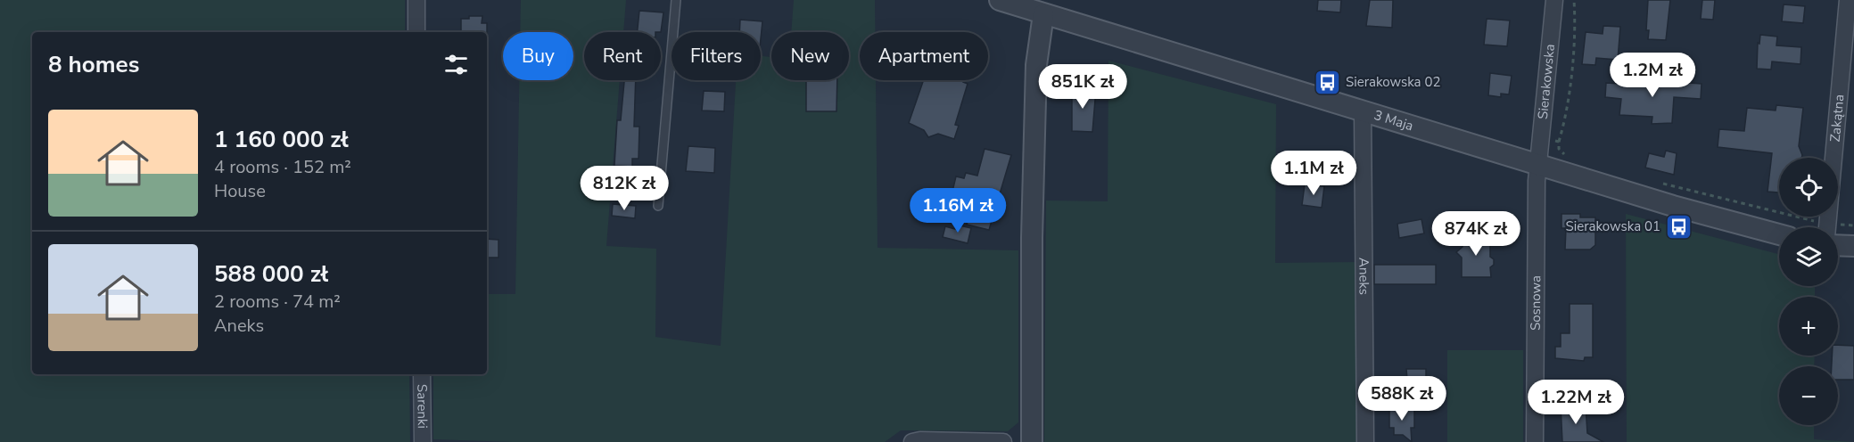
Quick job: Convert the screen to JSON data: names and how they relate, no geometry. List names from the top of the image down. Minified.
{"streets":{"street":["Sierakowska","Zakątna","3 Maja","Aneks","Sosnowa","Sarenki"]},"crossings":[["Sierakowska","3 Maja"],["Sierakowska","Sosnowa"],["3 Maja","Aneks"],["3 Maja","Sosnowa"]],"places":{"bus stop":["Sierakowska 02","Sierakowska 01"]},"page":{"chip":["Buy","Rent","Filters","New","Apartment"],"heading":"8 homes","price":["1.2M zł","851K zł","1.1M zł","812K zł","1.16M zł","874K zł","588K zł","1.22M zł"],"list":[{"name":"1 160 000 zł","note":"4 rooms · 152 m² · House"},{"name":"588 000 zł","note":"2 rooms · 74 m² · Aneks"}],"map_buttons":["+","−"]}}
